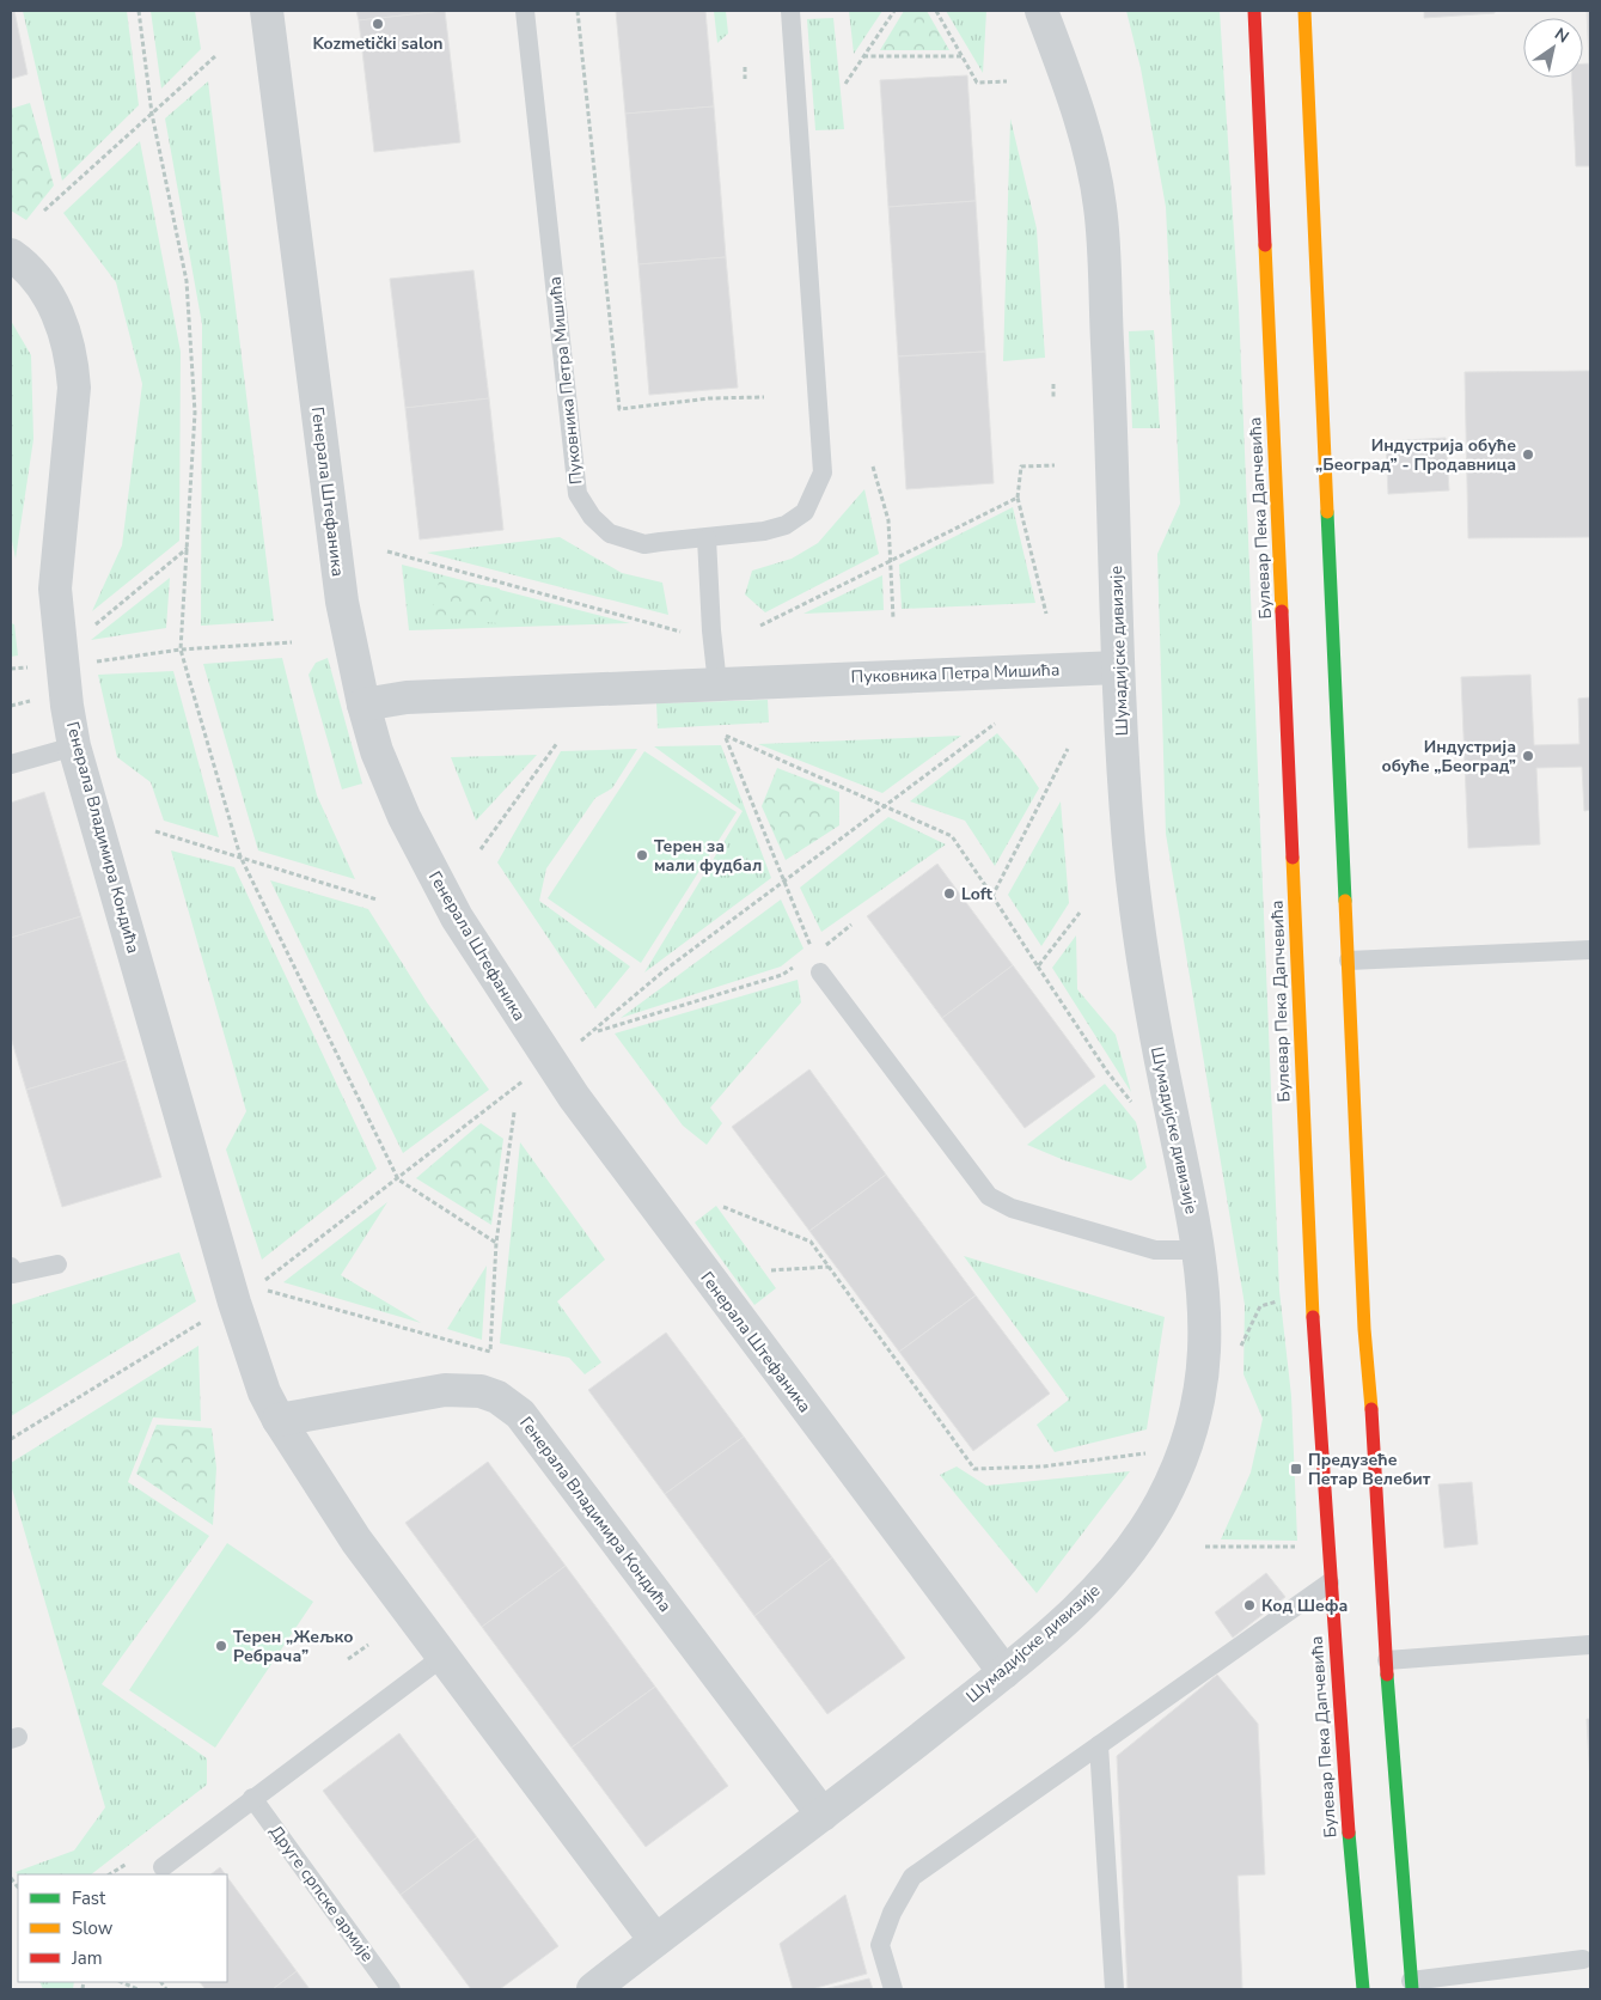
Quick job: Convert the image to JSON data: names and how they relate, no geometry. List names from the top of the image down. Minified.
{"streets":{"street":["Пуковника Петра Мишића","Генерала Штефаника","Булевар Пека Дапчевића","Шумадијске дивизије","Генерала Владимира Кондића"],"lane":["Друге српске армије"]},"crossings":[["Пуковника Петра Мишића","Генерала Штефаника"],["Пуковника Петра Мишића","Шумадијске дивизије"],["Генерала Штефаника","Шумадијске дивизије"],["Шумадијске дивизије","Генерала Владимира Кондића"]],"places":{"other":["Kozmetički salon","Индустрија обуће „Београд” - Продавница","Индустрија обуће „Београд”","Терен за мали фудбал","Loft","Код Шефа","Терен „Жељко Ребрача”"],"transit":["Предузеће Петар Велебит"]},"legend":["Fast","Slow","Jam"],"north":"top right"}
